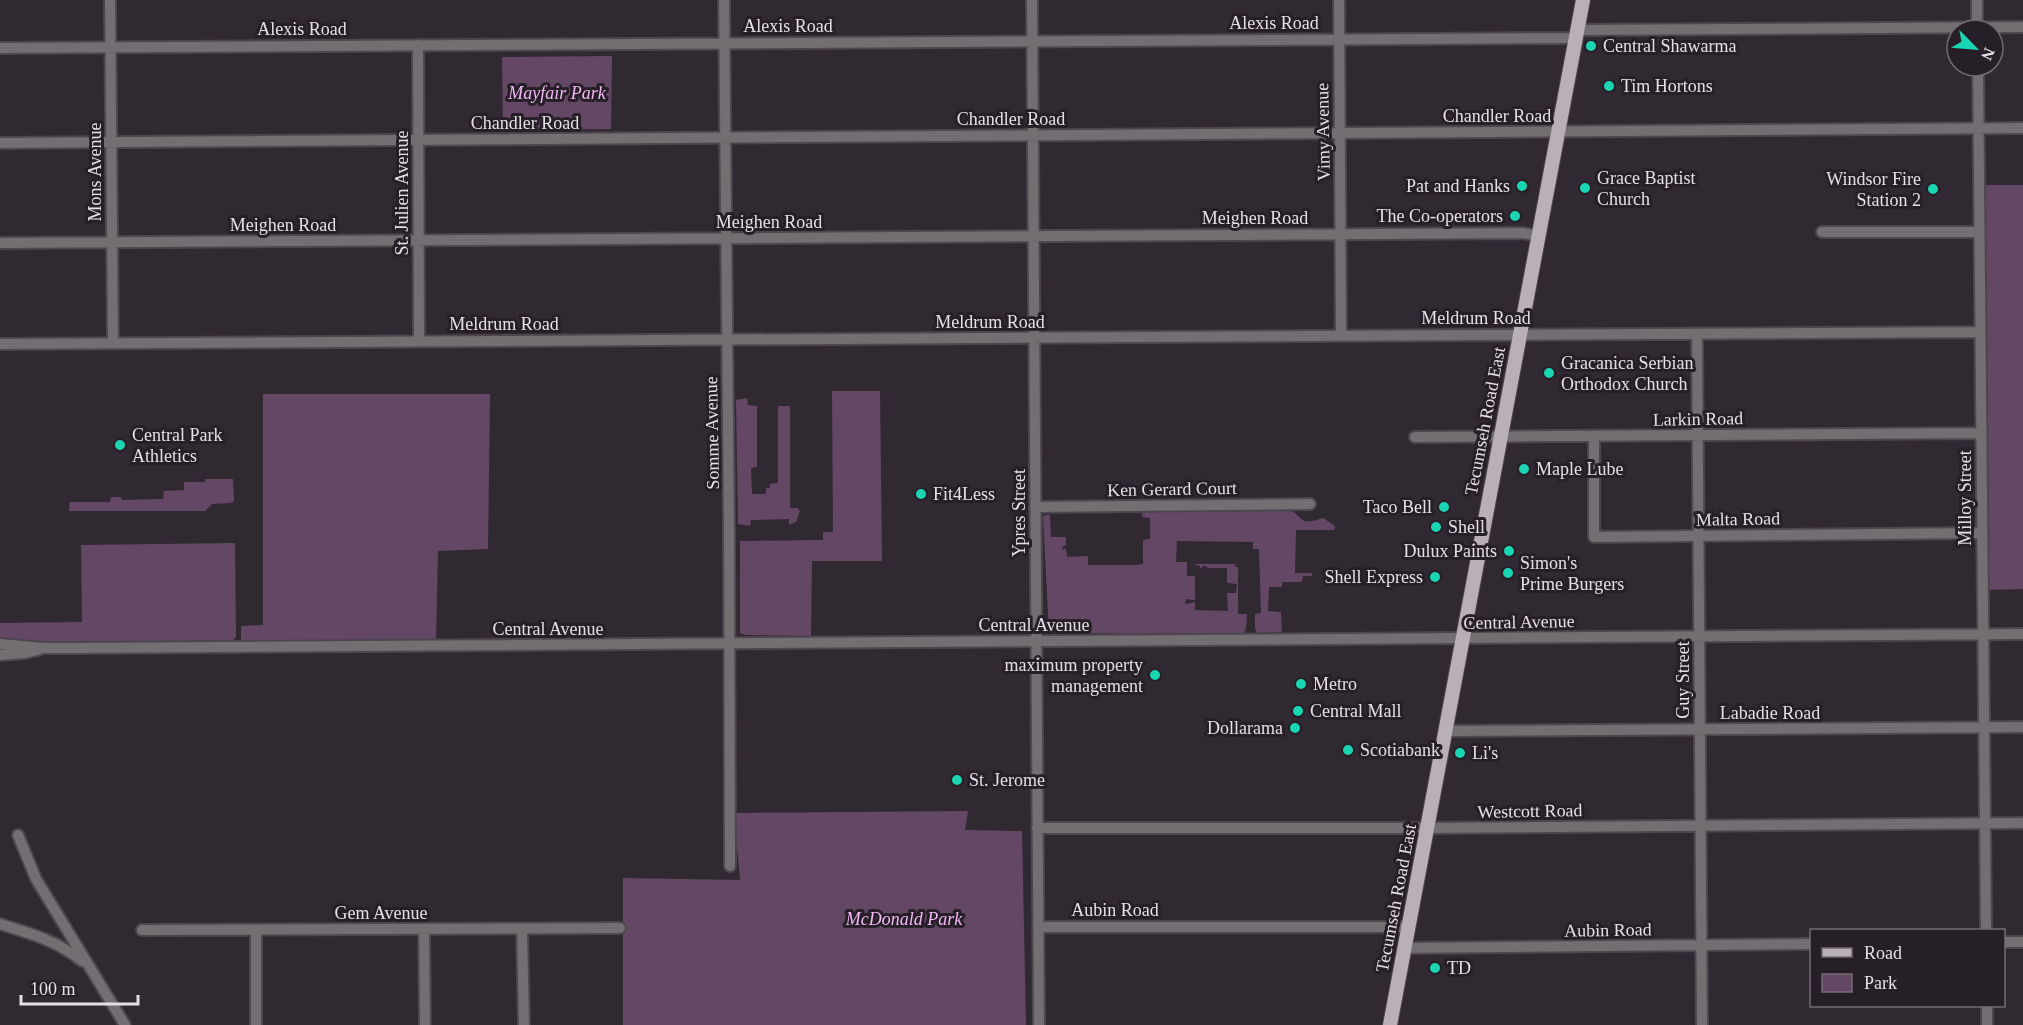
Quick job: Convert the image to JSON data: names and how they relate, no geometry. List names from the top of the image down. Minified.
{"streets":{"main road":["Tecumseh Road East"],"street":["Alexis Road","Chandler Road","Vimy Avenue","Mons Avenue","St. Julien Avenue","Meighen Road","Meldrum Road","Larkin Road","Somme Avenue","Ken Gerard Court","Milloy Street","Ypres Street","Malta Road","Central Avenue","Guy Street","Labadie Road","Westcott Road","Aubin Road","Gem Avenue"]},"crossings":[["Alexis Road","Vimy Avenue"],["Alexis Road","Mons Avenue"],["Alexis Road","St. Julien Avenue"],["Alexis Road","Tecumseh Road East"],["Alexis Road","Somme Avenue"],["Alexis Road","Ypres Street"],["Chandler Road","Vimy Avenue"],["Chandler Road","Mons Avenue"],["Chandler Road","St. Julien Avenue"],["Chandler Road","Tecumseh Road East"],["Chandler Road","Somme Avenue"],["Chandler Road","Milloy Street"],["Chandler Road","Ypres Street"],["Vimy Avenue","Meighen Road"],["Vimy Avenue","Meldrum Road"],["Mons Avenue","Meighen Road"],["Mons Avenue","Meldrum Road"],["St. Julien Avenue","Meighen Road"],["St. Julien Avenue","Meldrum Road"],["Meighen Road","Tecumseh Road East"],["Meighen Road","Somme Avenue"],["Meighen Road","Ypres Street"],["Meldrum Road","Tecumseh Road East"],["Meldrum Road","Somme Avenue"],["Meldrum Road","Milloy Street"],["Meldrum Road","Ypres Street"],["Meldrum Road","Guy Street"],["Larkin Road","Tecumseh Road East"],["Larkin Road","Milloy Street"],["Larkin Road","Malta Road"],["Larkin Road","Guy Street"],["Tecumseh Road East","Central Avenue"],["Tecumseh Road East","Labadie Road"],["Tecumseh Road East","Westcott Road"],["Tecumseh Road East","Aubin Road"],["Somme Avenue","Central Avenue"],["Ken Gerard Court","Ypres Street"],["Milloy Street","Malta Road"],["Milloy Street","Central Avenue"],["Milloy Street","Labadie Road"],["Milloy Street","Westcott Road"],["Ypres Street","Central Avenue"],["Ypres Street","Westcott Road"],["Ypres Street","Aubin Road"],["Malta Road","Guy Street"],["Central Avenue","Guy Street"],["Guy Street","Labadie Road"],["Guy Street","Westcott Road"],["Guy Street","Aubin Road"]],"parks":["Mayfair Park","McDonald Park"],"places":["Central Shawarma","Tim Hortons","Pat and Hanks","Grace Baptist Church","Windsor Fire Station 2","The Co-operators","Gracanica Serbian Orthodox Church","Central Park Athletics","Maple Lube","Fit4Less","Taco Bell","Shell","Dulux Paints","Simon's Prime Burgers","Shell Express","maximum property management","Metro","Central Mall","Dollarama","Scotiabank","Li's","St. Jerome","TD"],"legend":["Road","Park"],"scale_bar":"100 m","north":"bottom right"}
